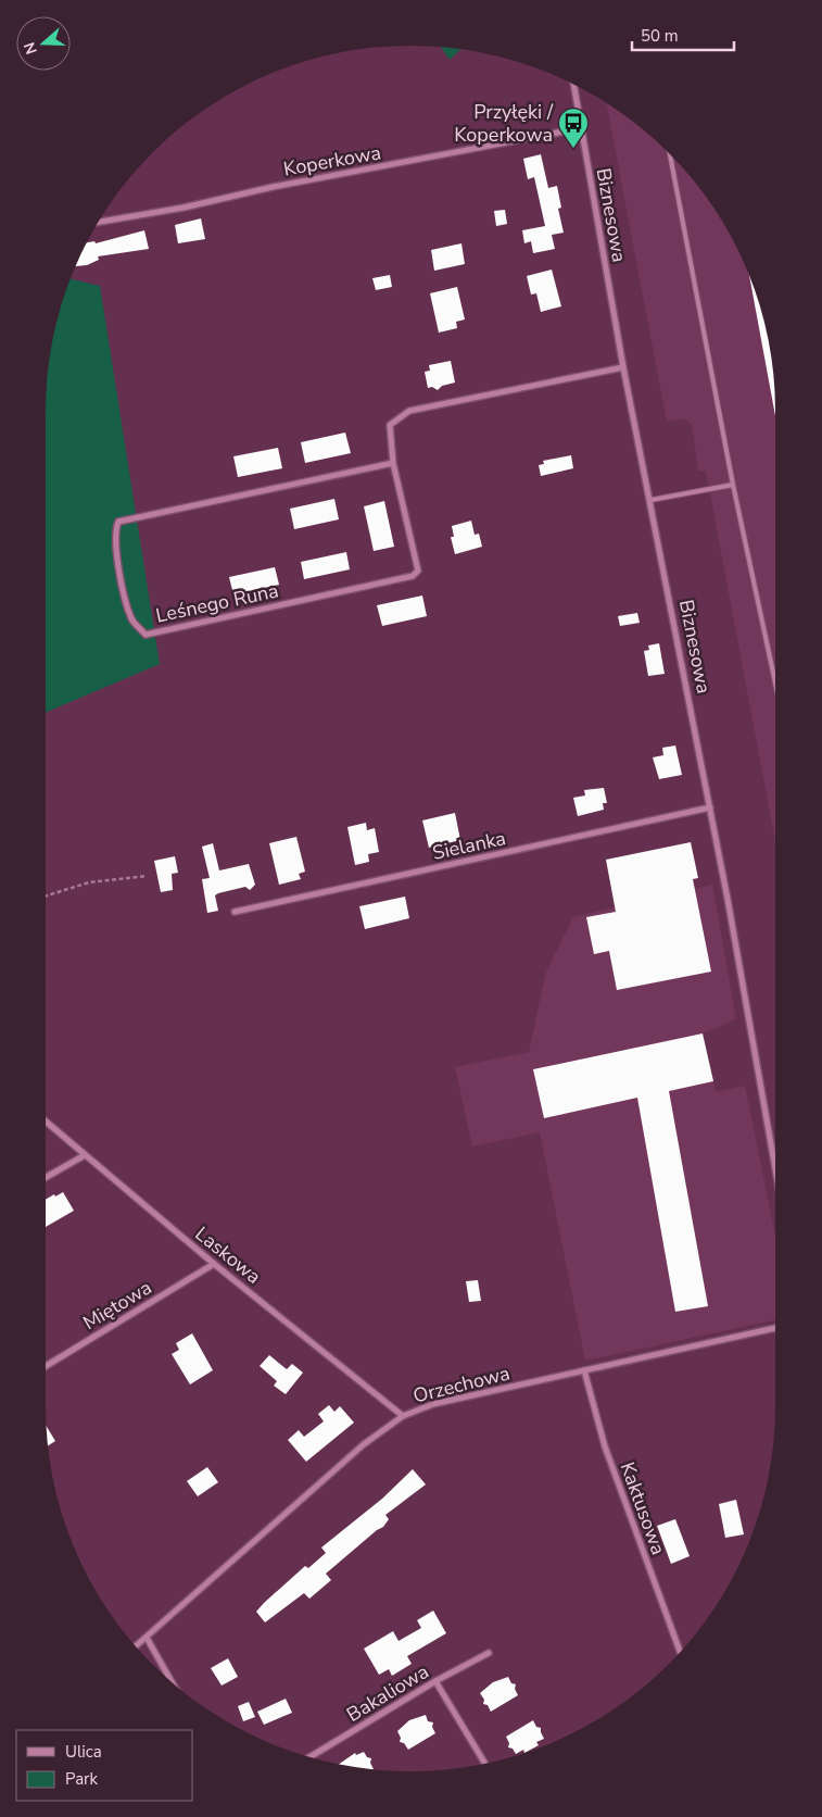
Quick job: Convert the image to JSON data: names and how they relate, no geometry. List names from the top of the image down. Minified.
{"streets":{"street":["Koperkowa","Biznesowa","Leśnego Runa","Sielanka","Laskowa","Miętowa","Orzechowa","Kaktusowa","Bakaliowa"]},"crossings":[["Koperkowa","Biznesowa"],["Biznesowa","Leśnego Runa"],["Biznesowa","Sielanka"],["Laskowa","Miętowa"],["Laskowa","Orzechowa"],["Orzechowa","Kaktusowa"]],"places":{"bus stop":["Przyłęki / Koperkowa"]},"legend":["Ulica","Park"],"scale_bar":"50 m","north":"left"}
